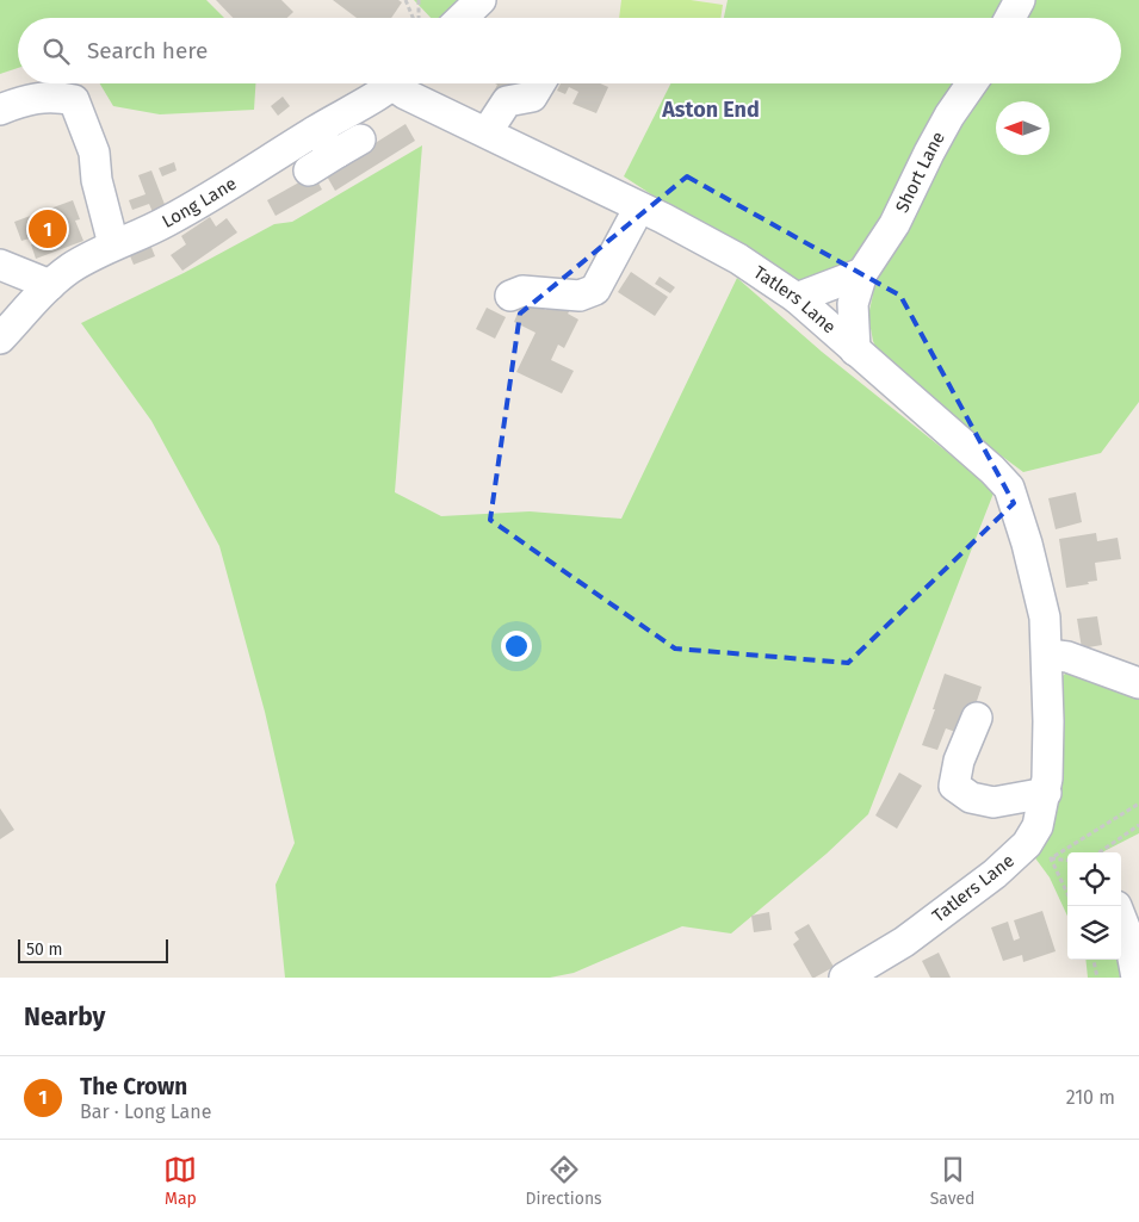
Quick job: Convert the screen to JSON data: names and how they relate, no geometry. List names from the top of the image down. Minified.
{"streets":{"street":["Short Lane","Long Lane","Tatlers Lane"]},"crossings":[["Short Lane","Tatlers Lane"]],"districts":["Aston End"],"scale_bar":"50 m","north":"left","page":{"search":"Search here","pins":"1","scale":"50 m","heading":"Nearby","list":[{"mark":"1","name":"The Crown","note":"Bar · Long Lane","value":"210 m"}],"nav":["Map","Directions","Saved"]}}
